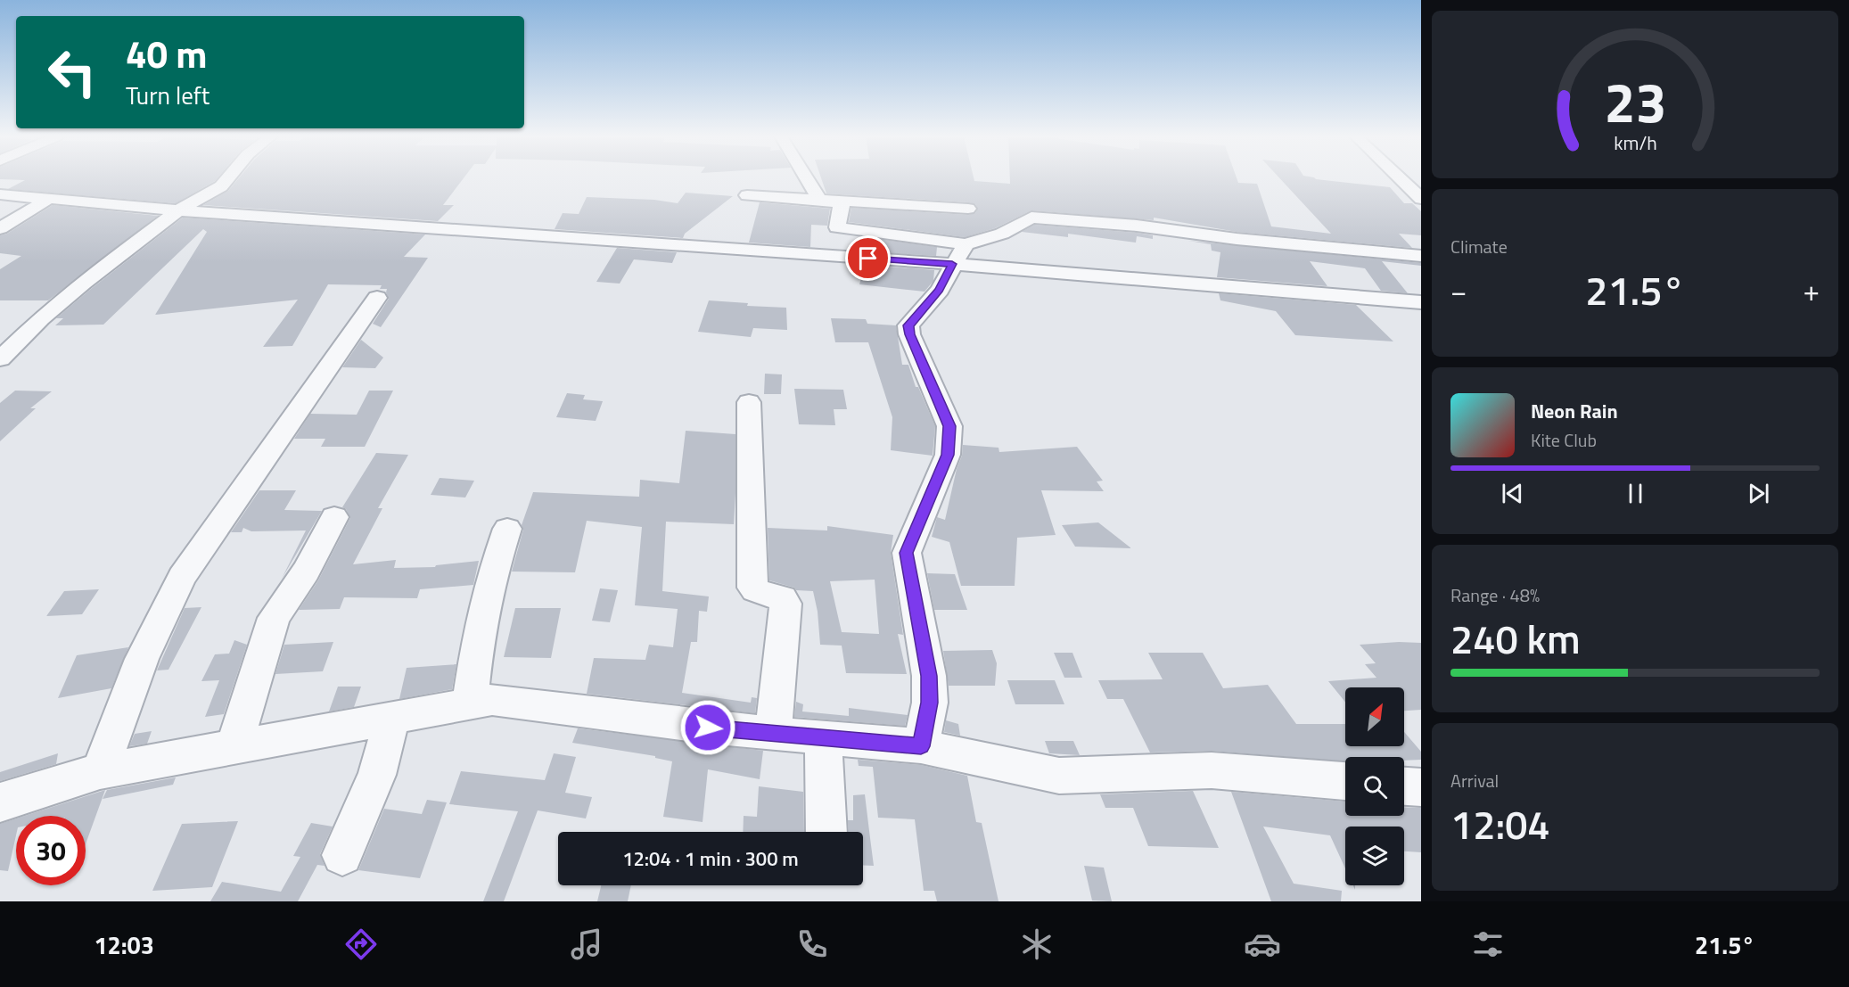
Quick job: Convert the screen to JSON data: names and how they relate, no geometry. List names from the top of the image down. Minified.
{"north":"top right","page":{"turn":["40 m","Turn left"],"tile":["Climate",["Range · 48%","240 km"],["Arrival","12:04"]],"heat":["−","21.5°","+"],"song":["Neon Rain","Kite Club"],"limit":"30","trip":"12:04 · 1 min · 300 m","tabs":["12:03","21.5°"],"gauge":["23","km/h"]}}
